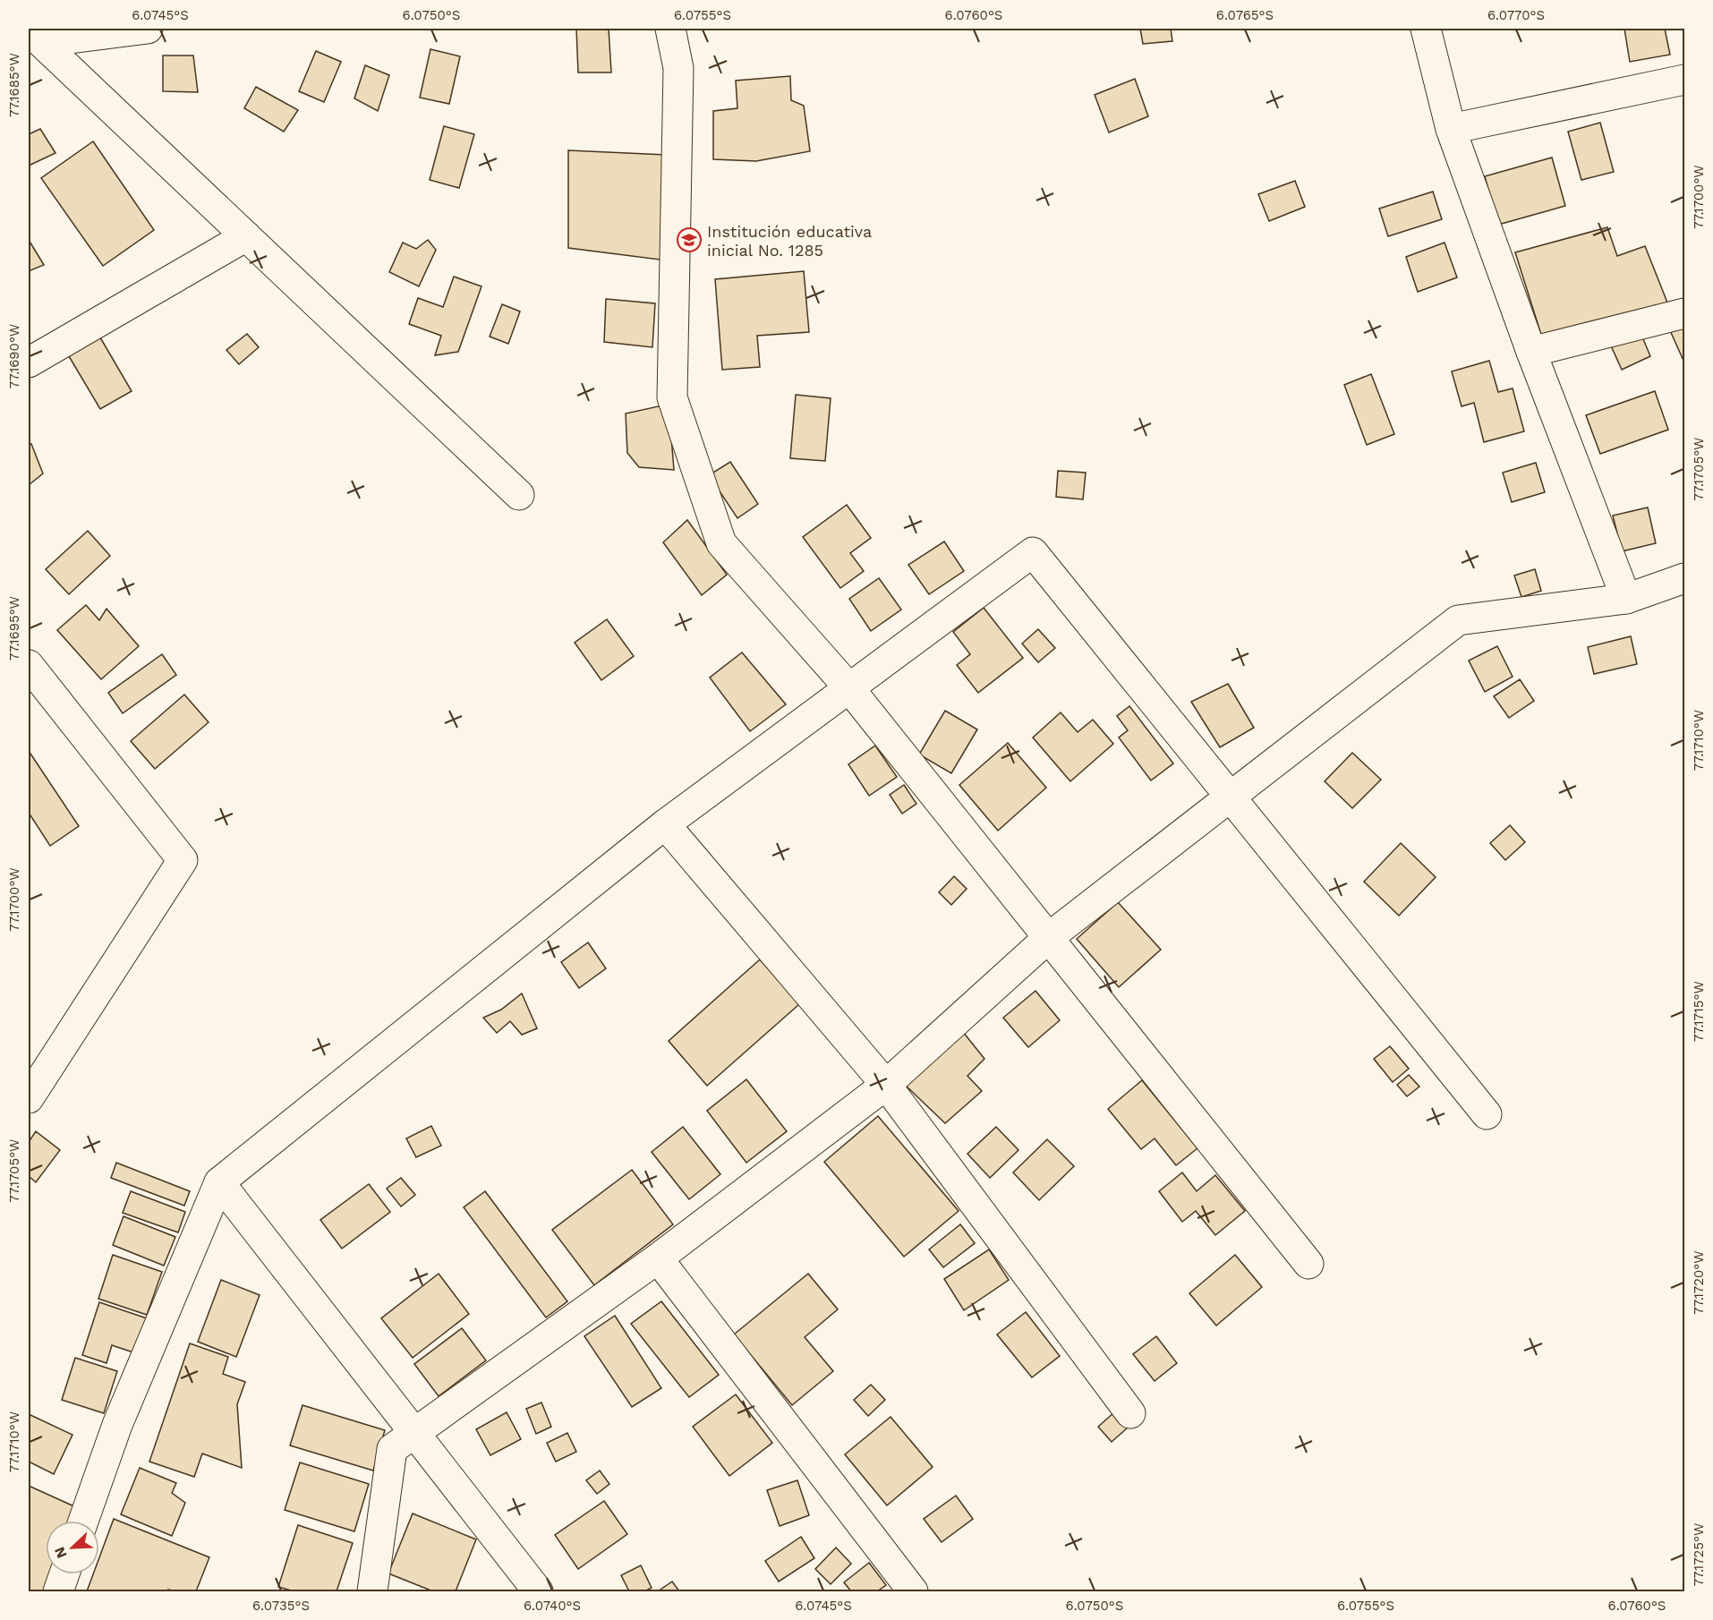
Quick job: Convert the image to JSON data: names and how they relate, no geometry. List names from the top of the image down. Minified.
{"places":{"school or university":["Institución educativa inicial No. 1285"]},"north":"bottom left","coordinates":["6.0745°S","6.0750°S","6.0755°S","6.0760°S","6.0765°S","6.0770°S","77.1685°W","77.1700°W","77.1690°W","77.1705°W","77.1695°W","77.1710°W","77.1715°W","77.1720°W","77.1725°W","6.0735°S","6.0740°S"]}
